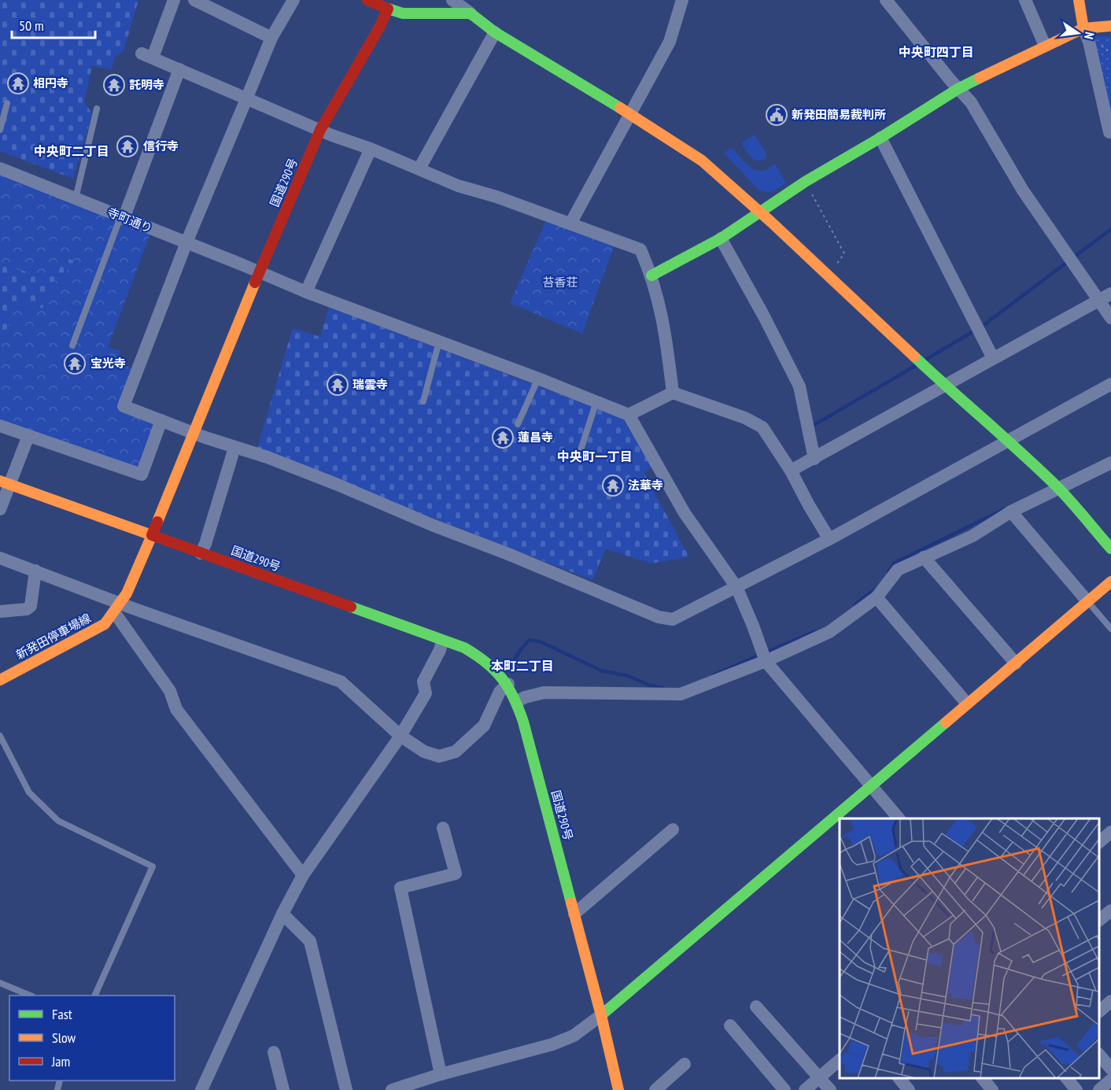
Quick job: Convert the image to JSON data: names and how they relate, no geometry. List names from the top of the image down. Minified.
{"streets":{"main road":["国道290号","新発田停車場線"],"street":["寺町通り"]},"crossings":[["国道290号","寺町通り"],["国道290号","新発田停車場線"]],"districts":["中央町四丁目","中央町二丁目","中央町一丁目","本町二丁目"],"parks":["苔香荘"],"places":{"temple":["相円寺","託明寺","信行寺","宝光寺","瑞雲寺","蓮昌寺","法華寺"],"public building":["新発田簡易裁判所"]},"legend":["Fast","Slow","Jam"],"scale_bar":"50 m","north":"right"}
